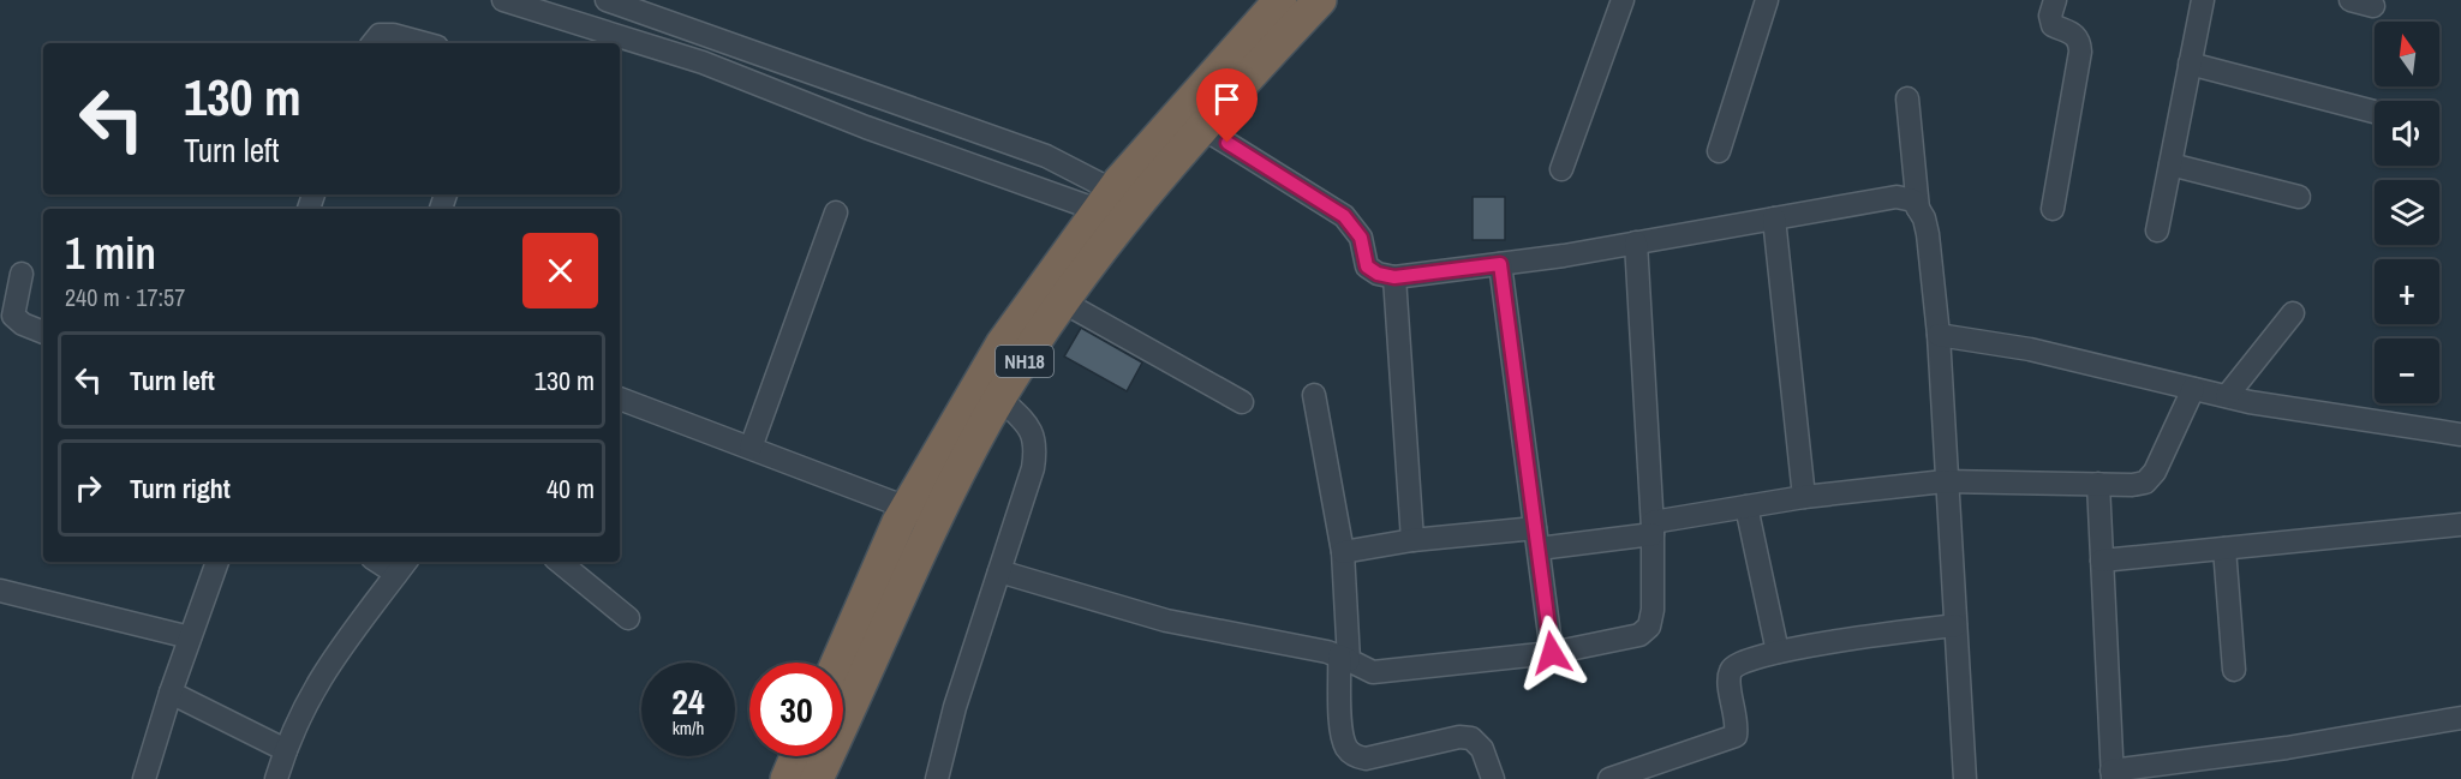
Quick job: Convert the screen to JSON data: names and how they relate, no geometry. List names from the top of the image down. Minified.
{"streets":{"highway":["NH18"]},"north":"top","page":{"map_buttons":["+","−"],"turn":["130 m","Turn left"],"heading":["1 min","240 m · 17:57"],"list":[{"name":"Turn left","value":"130 m"},{"name":"Turn right","value":"40 m"}],"speed":"24 km/h","limit":"30"}}
